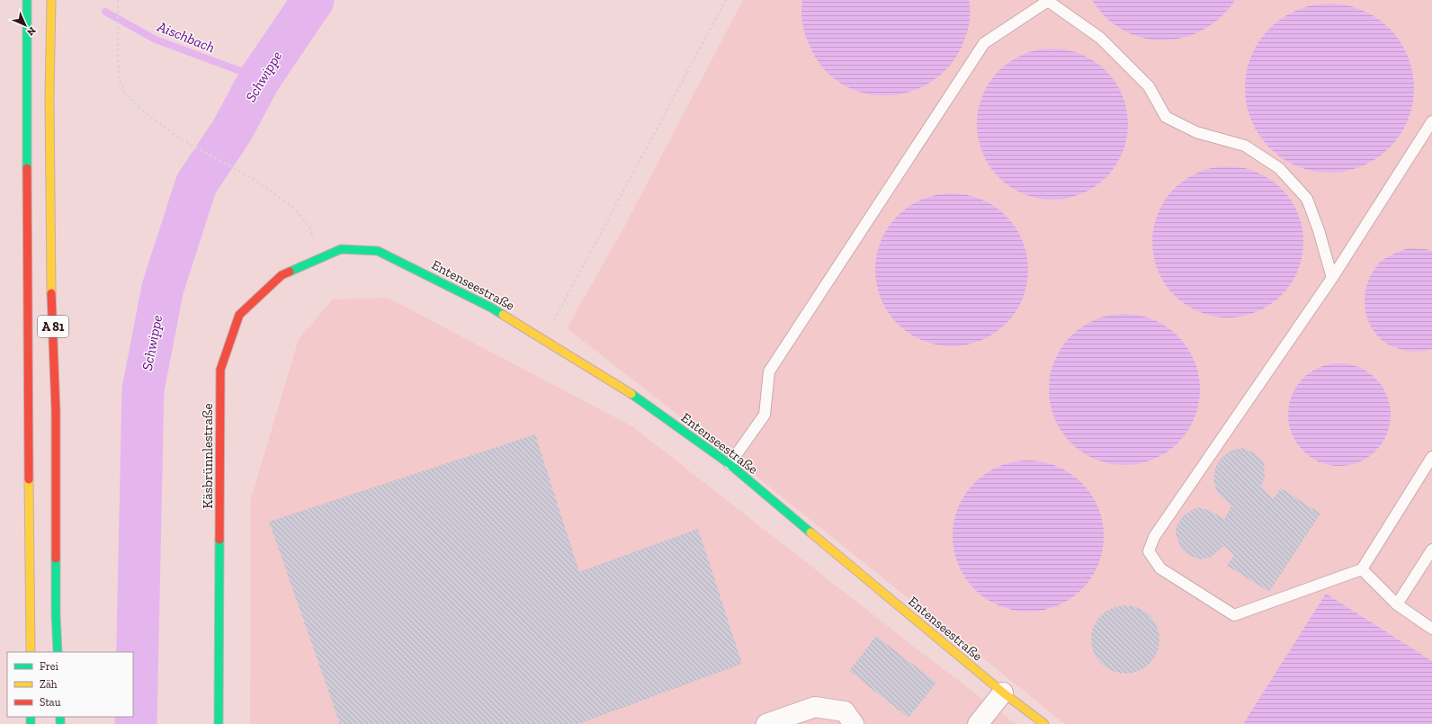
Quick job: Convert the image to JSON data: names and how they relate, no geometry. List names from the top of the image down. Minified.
{"streets":{"main road":["Entenseestraße","A 81","Käsbrünnlestraße"]},"crossings":[["Entenseestraße","Käsbrünnlestraße"]],"water":["Aischbach","Schwippe"],"legend":["Frei","Zäh","Stau"],"north":"bottom right"}
